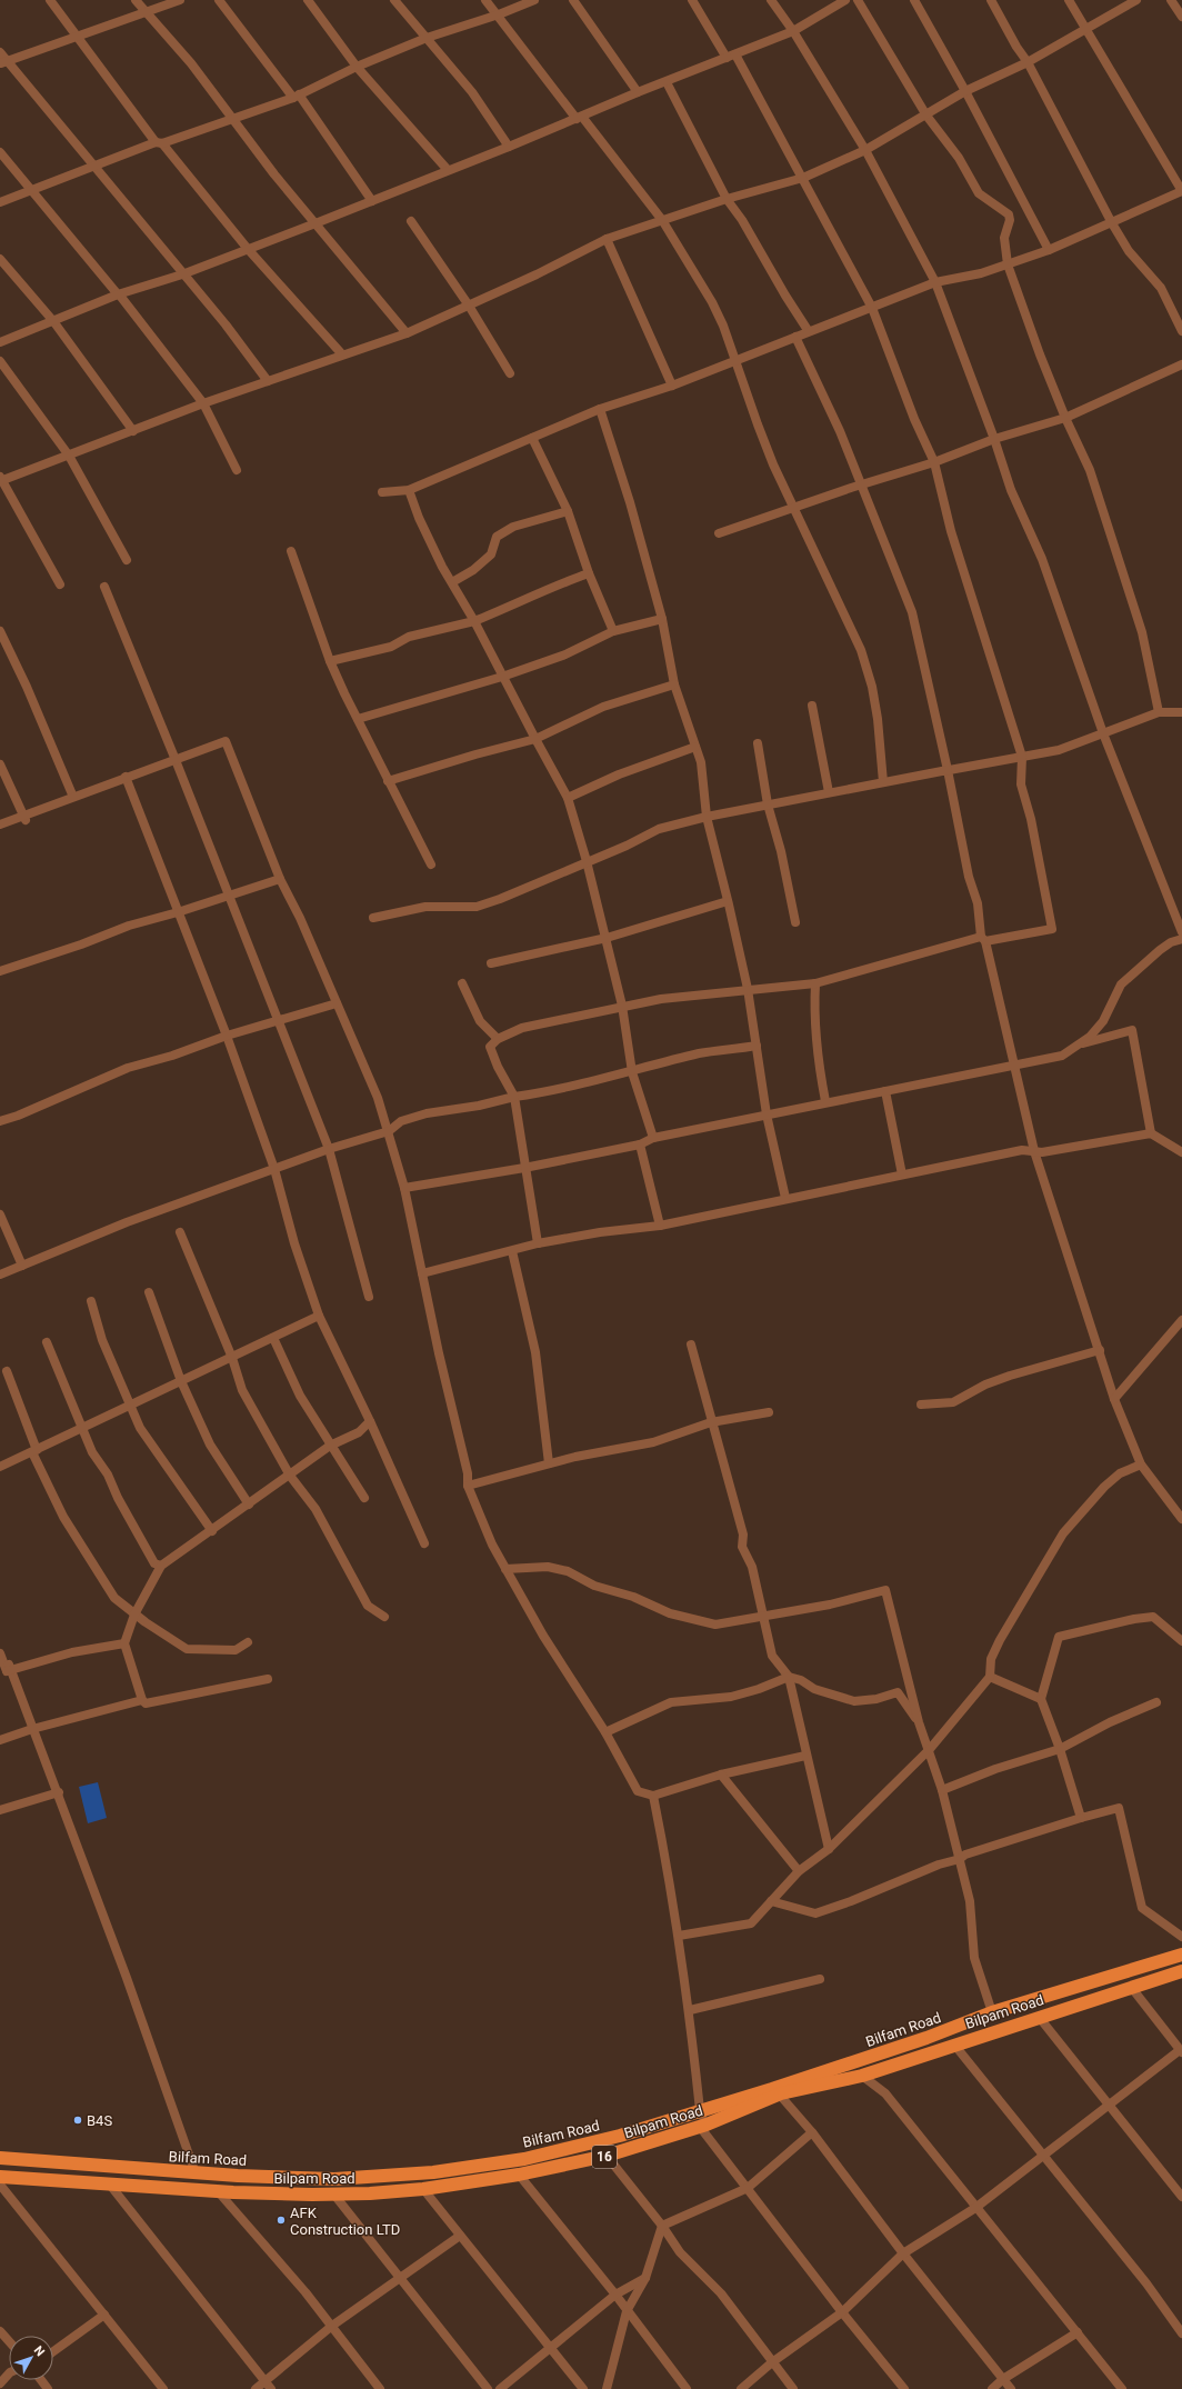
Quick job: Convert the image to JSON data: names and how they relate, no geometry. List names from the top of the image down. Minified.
{"streets":{"main road":["Bilpam Road","Bilfam Road","16"]},"crossings":[["Bilpam Road","Bilfam Road"]],"places":["B4S","AFK Construction LTD"],"north":"top right"}
